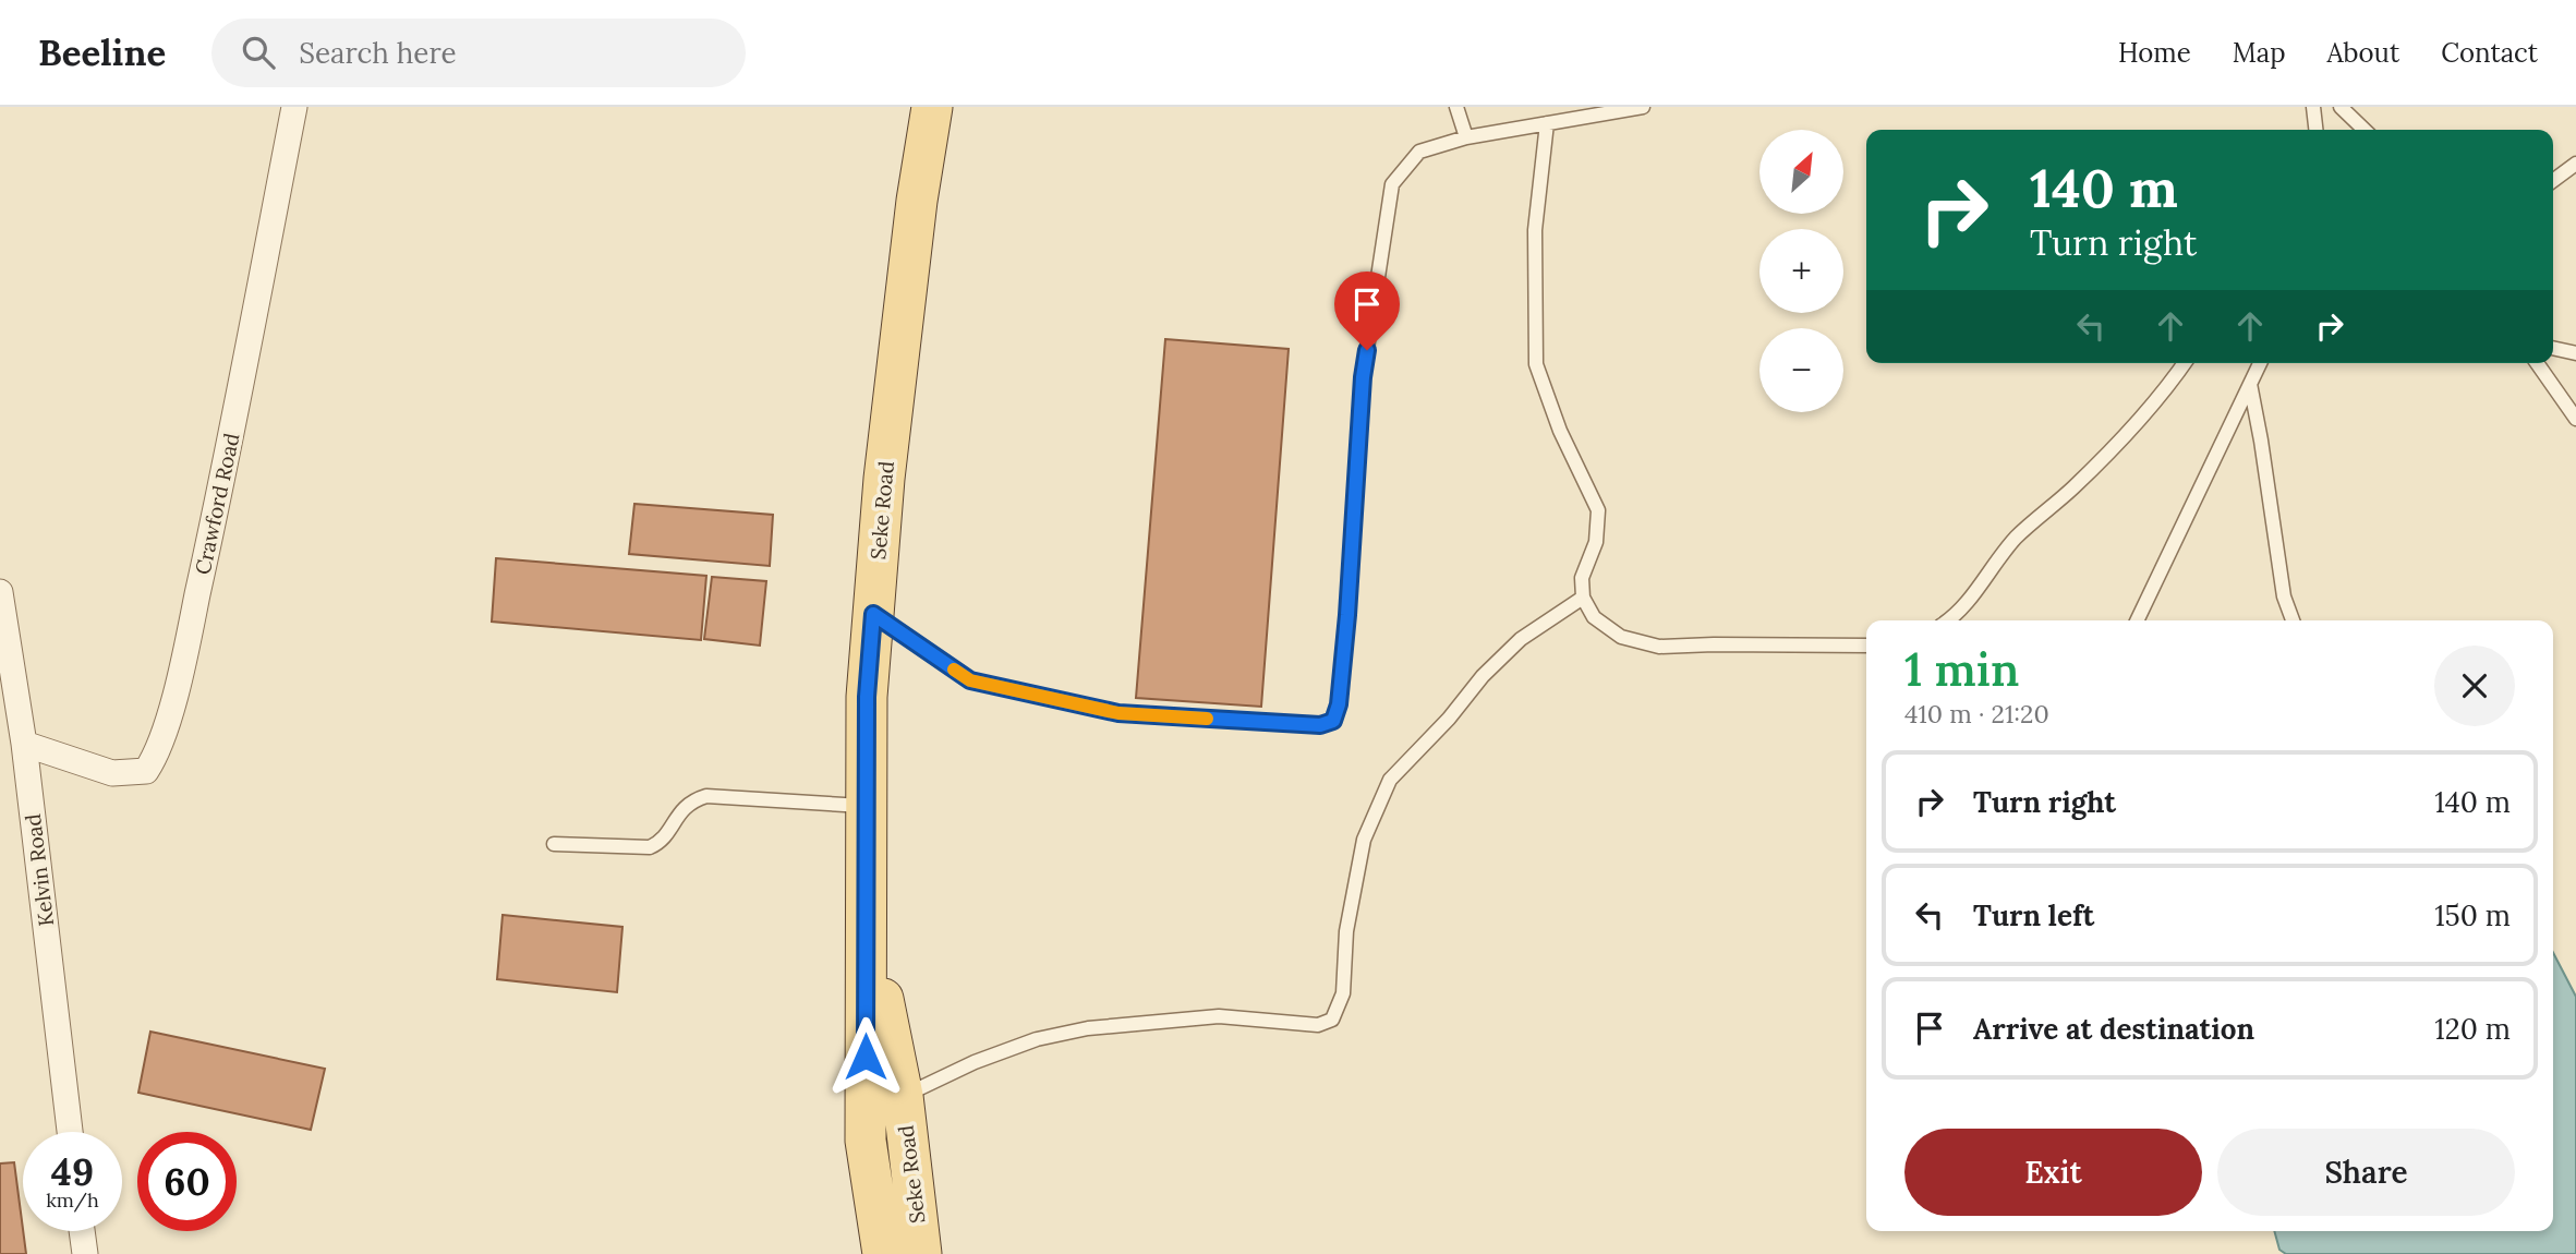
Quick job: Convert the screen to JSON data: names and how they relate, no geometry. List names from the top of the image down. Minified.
{"streets":{"main road":["Seke Road"],"street":["Crawford Road","Kelvin Road"]},"crossings":[["Crawford Road","Kelvin Road"]],"north":"top right","page":{"header":"Beeline","search":"Search here","nav":["Home","Map","About","Contact"],"map_buttons":["+","−"],"turn":["140 m","Turn right"],"heading":["1 min","410 m · 21:20"],"list":[{"name":"Turn right","value":"140 m"},{"name":"Turn left","value":"150 m"},{"name":"Arrive at destination","value":"120 m"}],"buttons":["Exit","Share"],"speed":"49 km/h","limit":"60"}}
